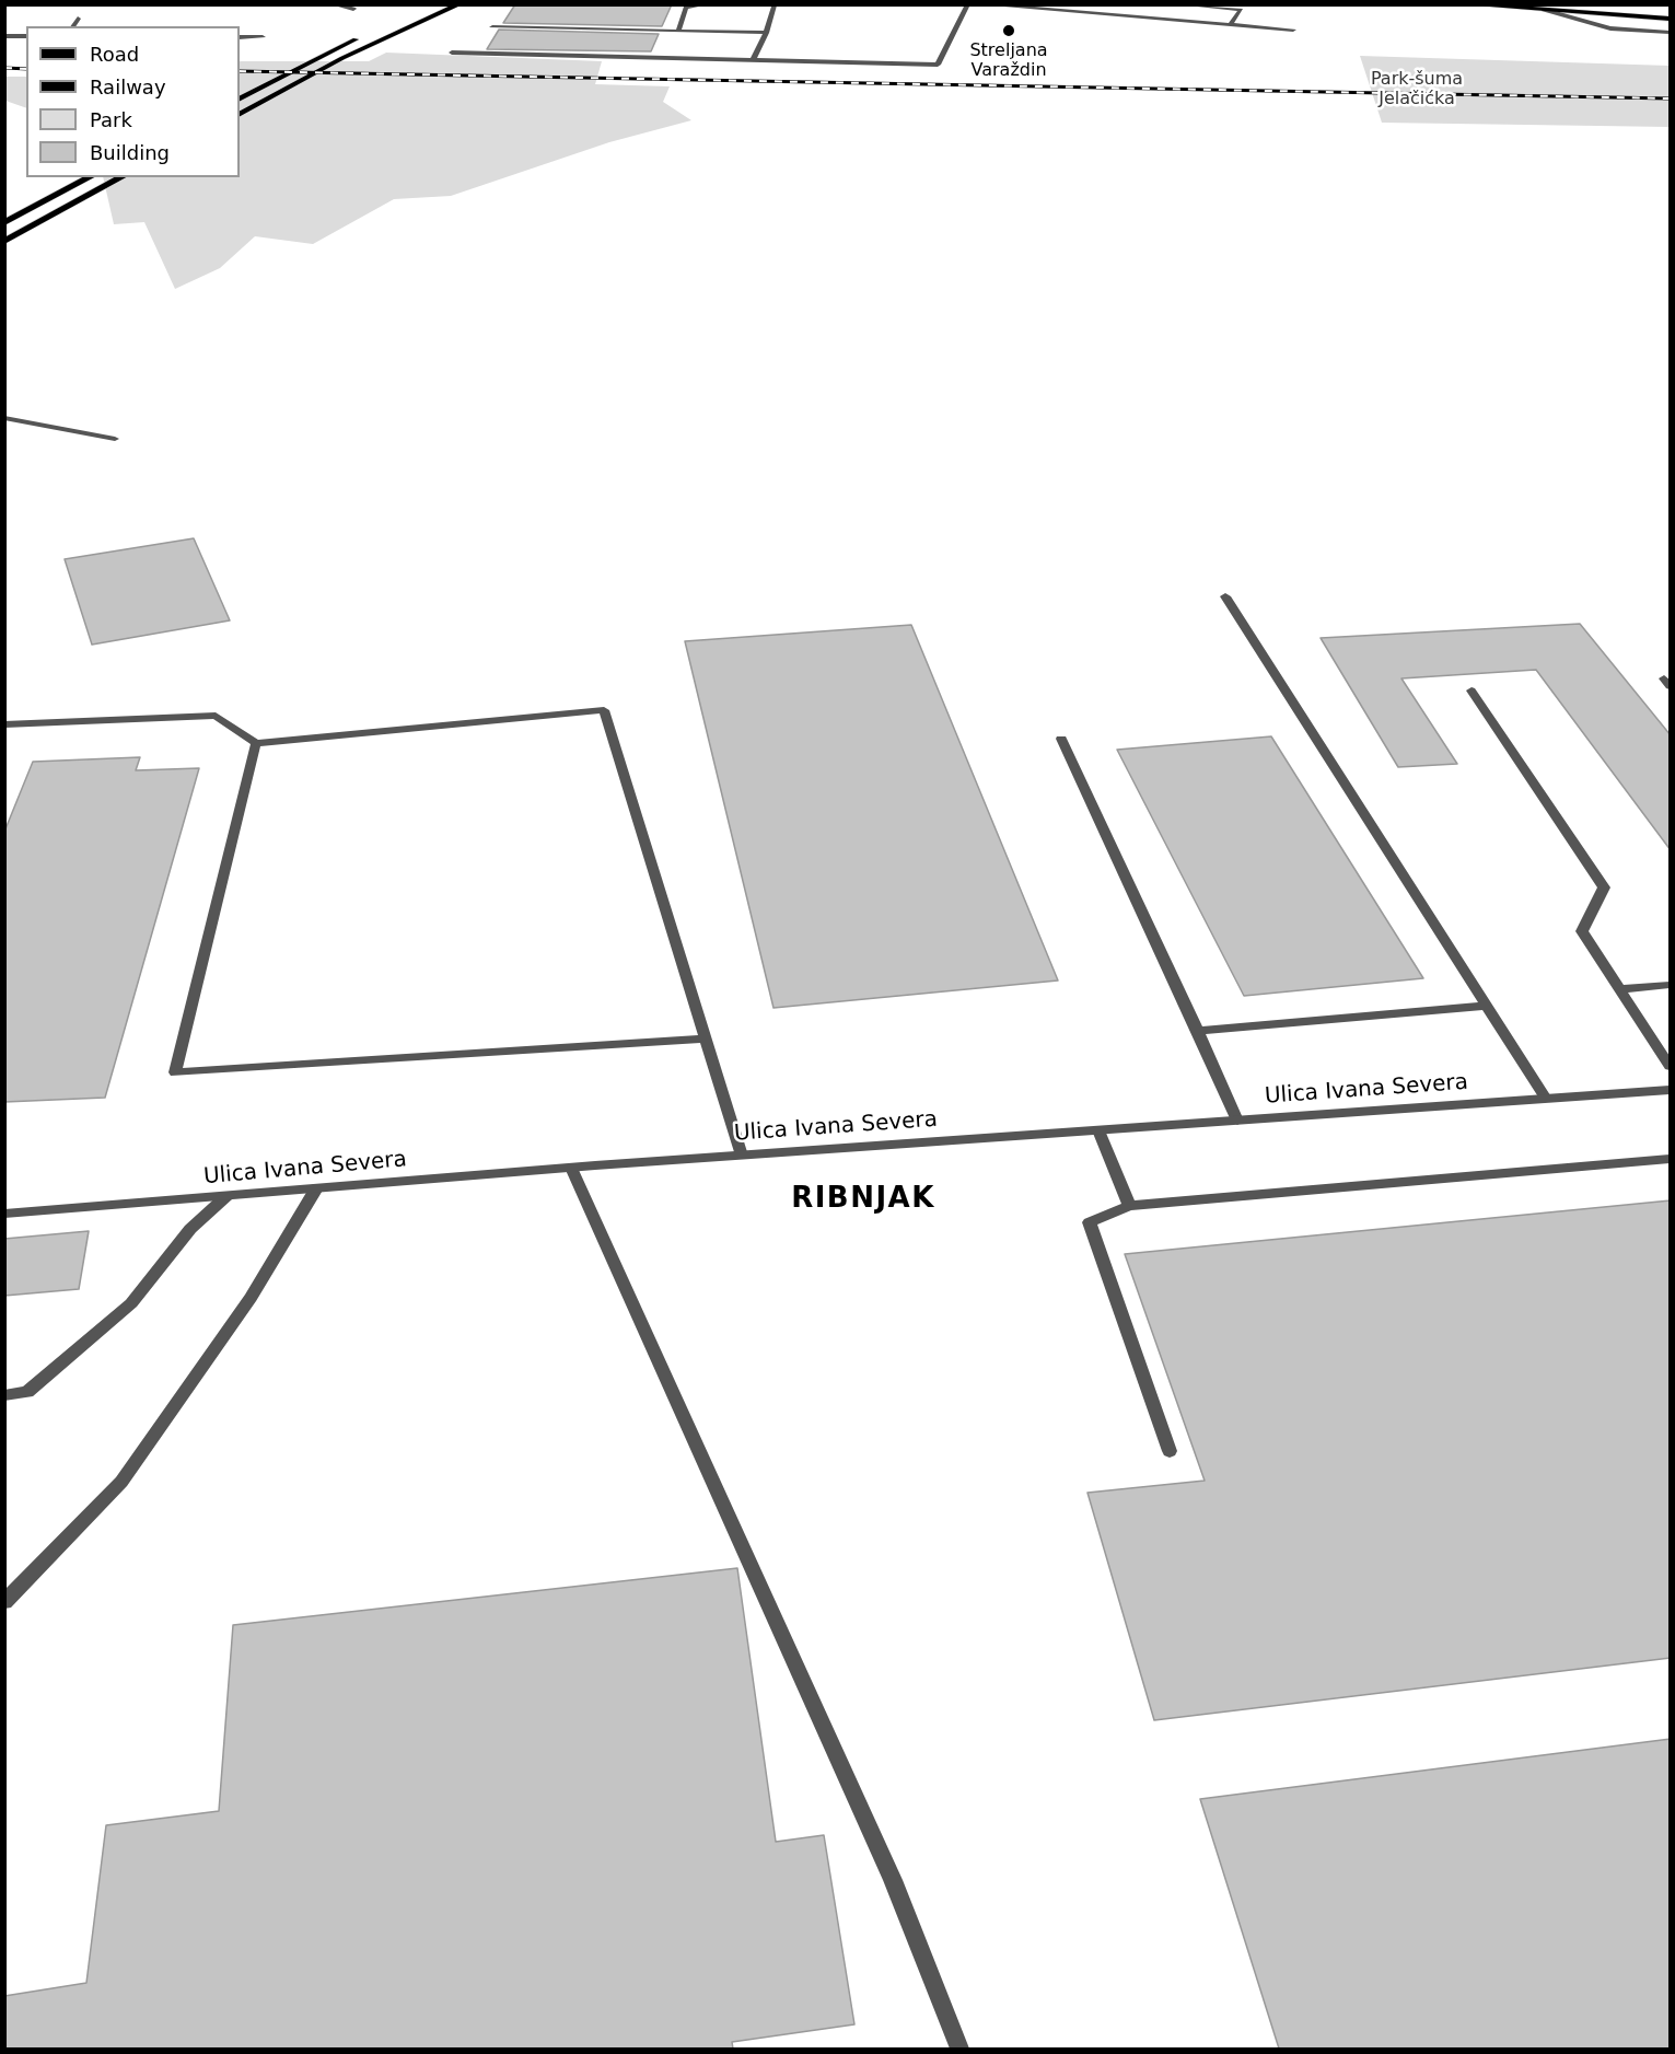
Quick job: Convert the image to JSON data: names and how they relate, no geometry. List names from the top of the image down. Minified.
{"streets":{"street":["Ulica Ivana Severa"]},"districts":["RIBNJAK"],"parks":["Park-šuma Jelačićka"],"places":["Streljana Varaždin"],"legend":["Road","Railway","Park","Building"]}
